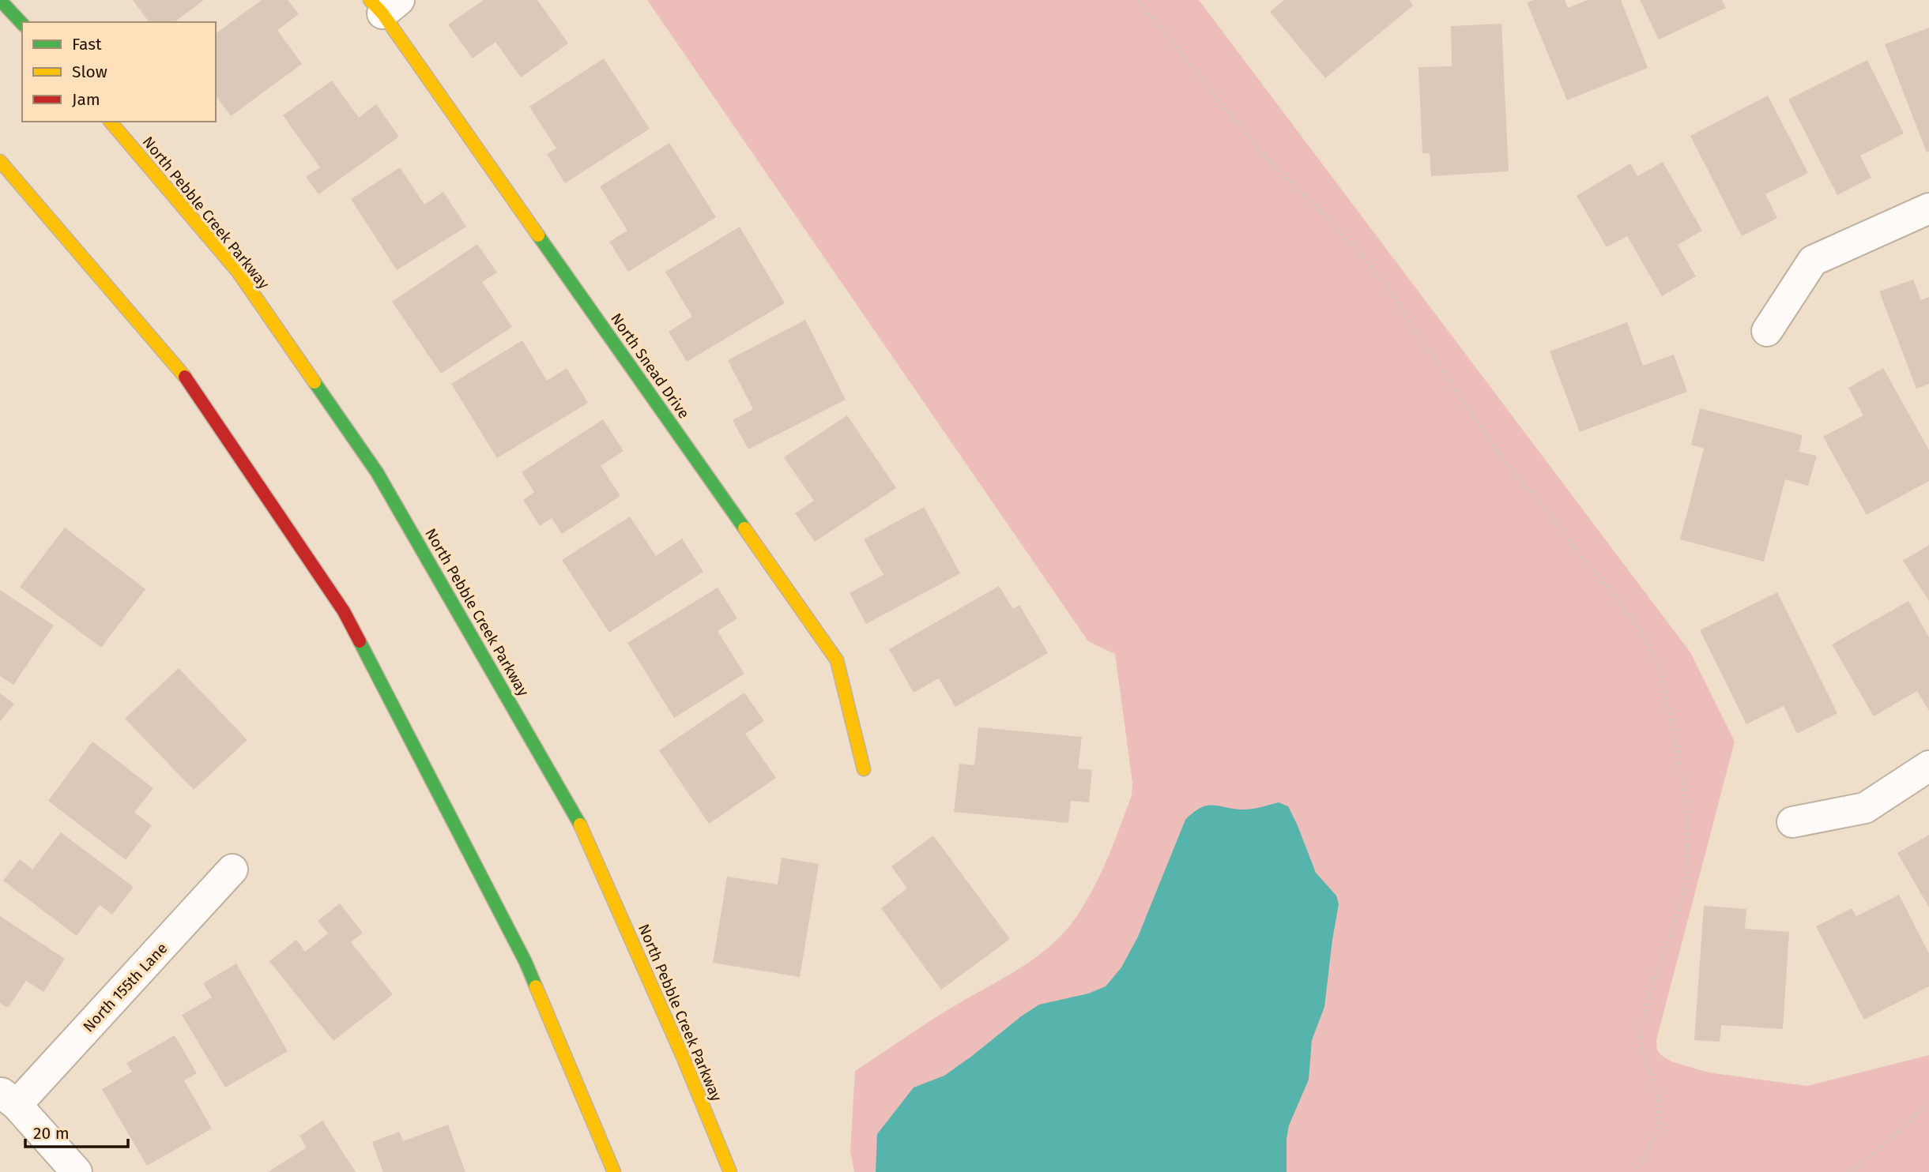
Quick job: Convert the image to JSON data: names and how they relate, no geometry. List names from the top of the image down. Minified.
{"streets":{"main road":["North Pebble Creek Parkway","North Snead Drive"],"street":["North 155th Lane"]},"legend":["Fast","Slow","Jam"],"scale_bar":"20 m"}
